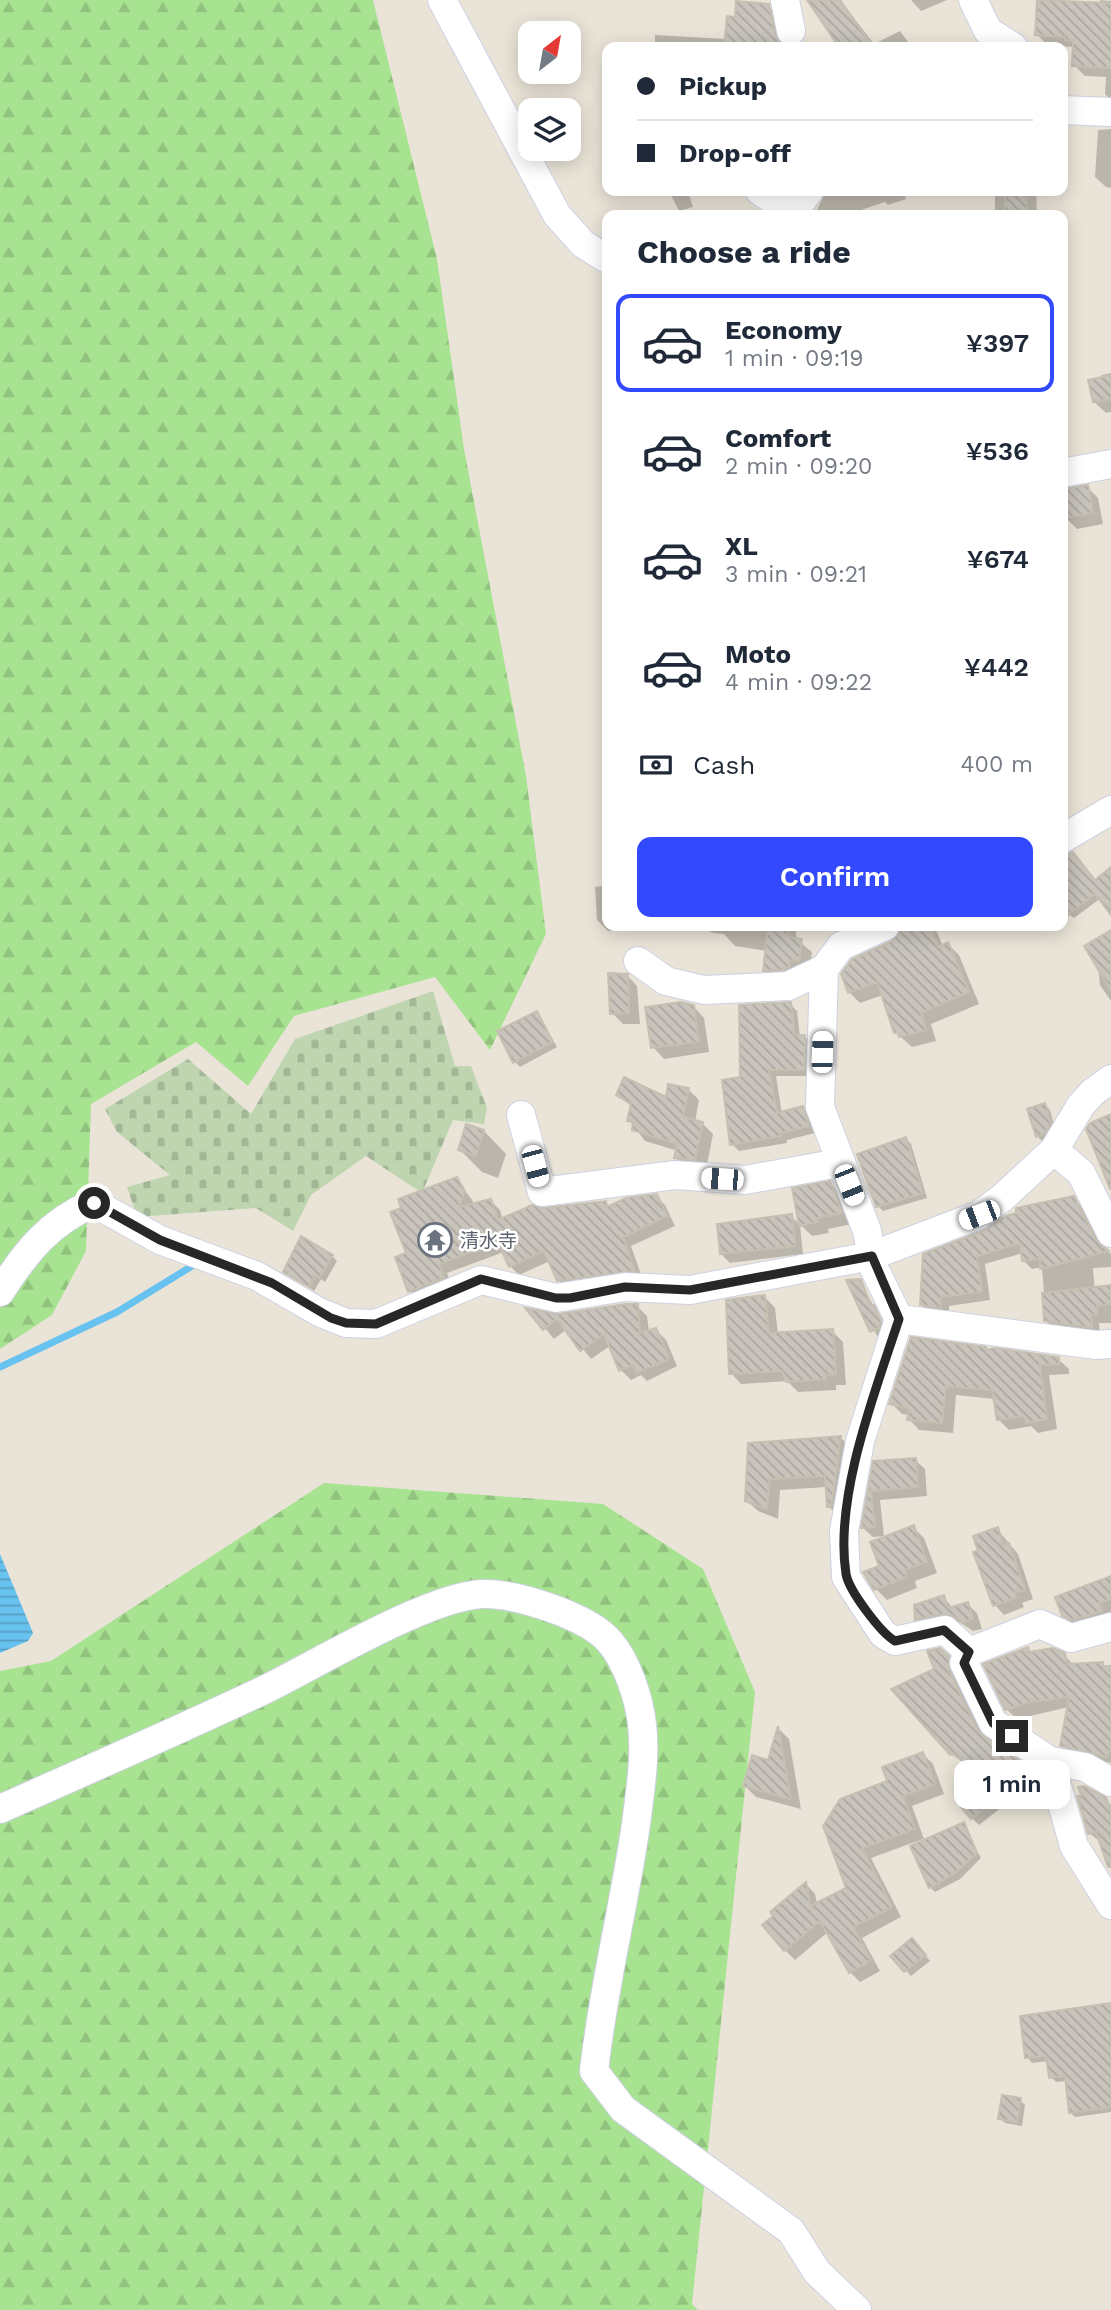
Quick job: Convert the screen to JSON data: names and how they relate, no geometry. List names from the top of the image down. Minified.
{"places":{"temple":["清水寺"]},"north":"top right","page":{"banner":["Pickup","Drop-off"],"heading":"Choose a ride","list":[{"name":"Economy","note":"1 min · 09:19","value":"¥397"},{"name":"Comfort","note":"2 min · 09:20","value":"¥536"},{"name":"XL","note":"3 min · 09:21","value":"¥674"},{"name":"Moto","note":"4 min · 09:22","value":"¥442"}],"pay":["Cash","400 m"],"buttons":"Confirm","bubble":"1 min"}}
